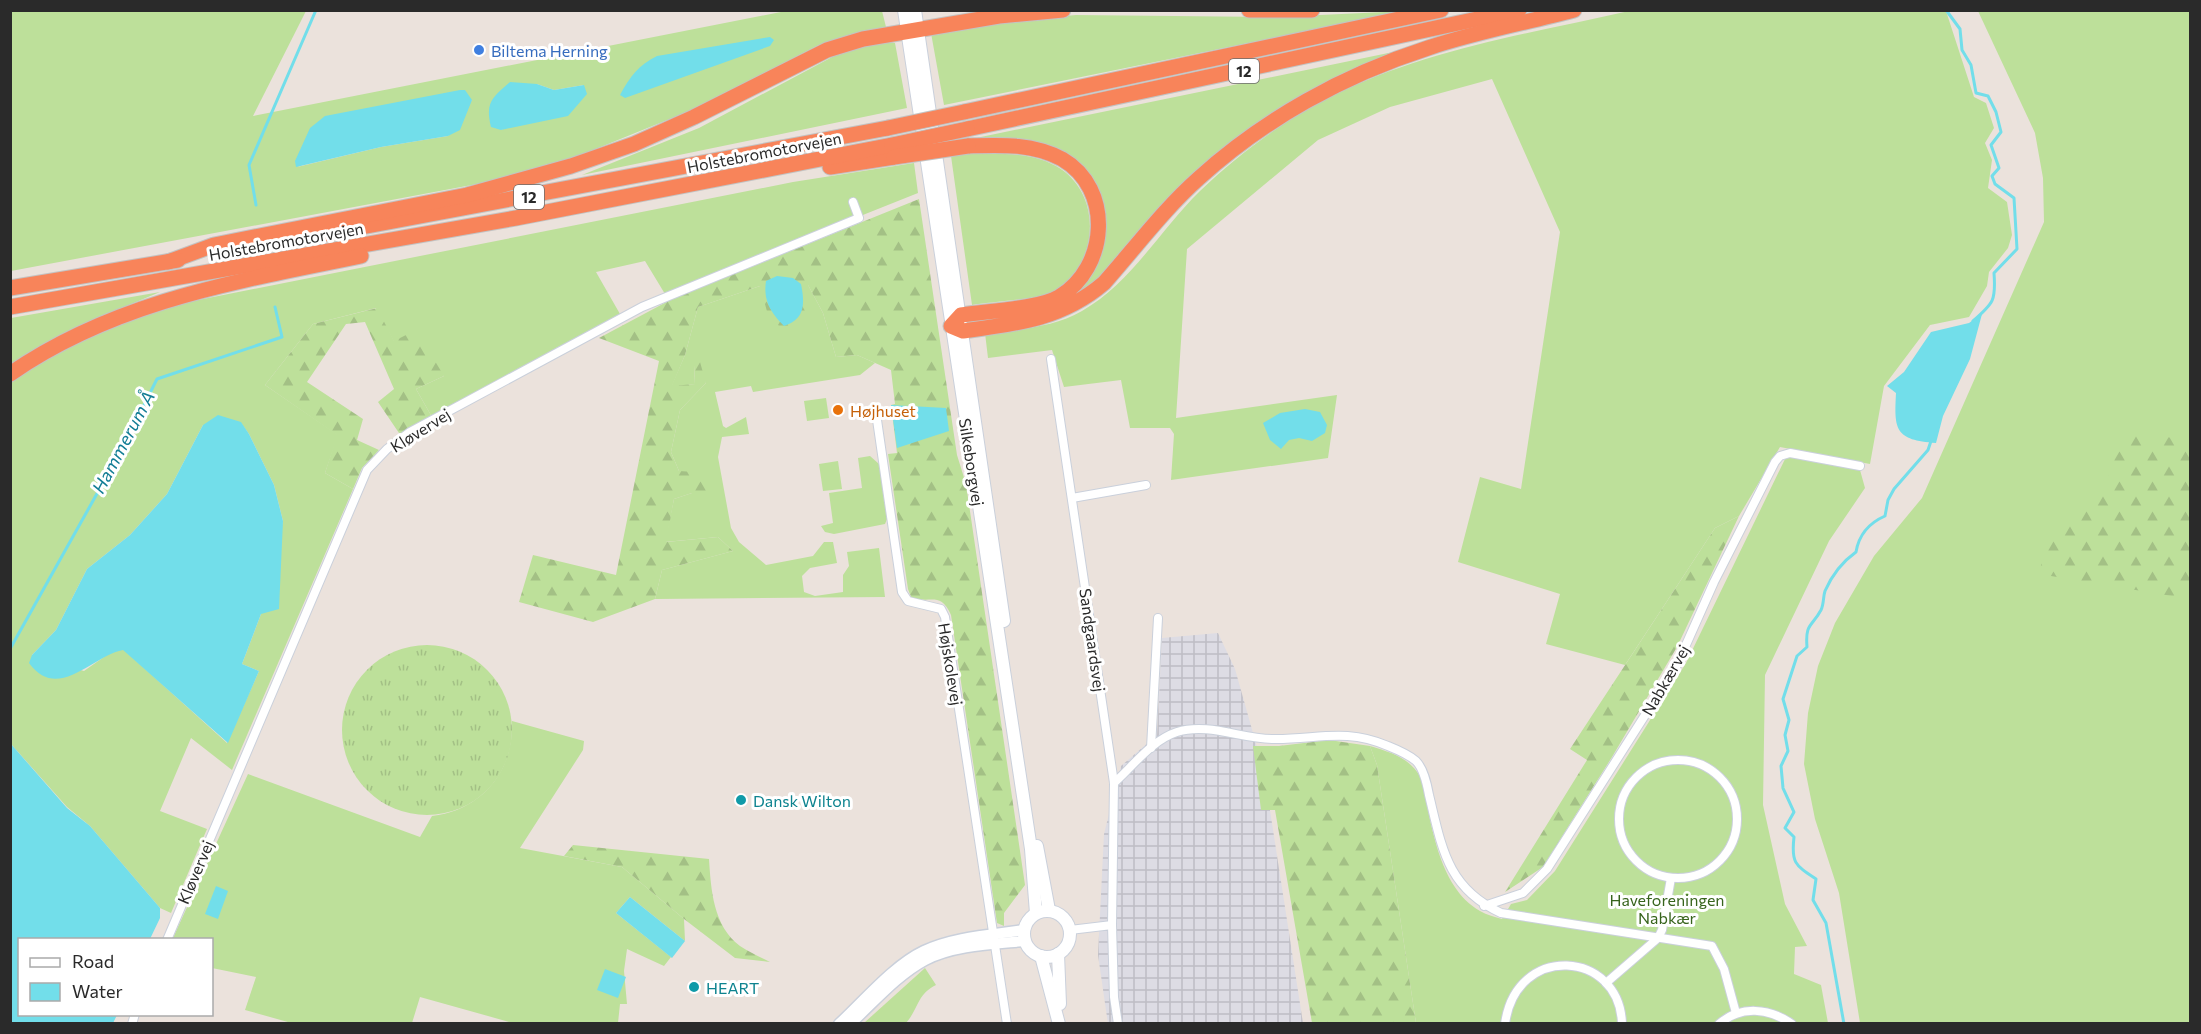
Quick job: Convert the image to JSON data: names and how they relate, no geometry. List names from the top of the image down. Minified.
{"streets":{"highway":["12","Holstebromotorvejen"],"main road":["Silkeborgvej"],"street":["Kløvervej","Sandgaardsvej","Højskolevej","Nabkærvej"]},"crossings":[["12","Holstebromotorvejen"]],"water":["Hammerum Å"],"parks":["Haveforeningen Nabkær"],"places":["Biltema Herning","Højhuset","Dansk Wilton","HEART"],"legend":["Road","Water"]}
